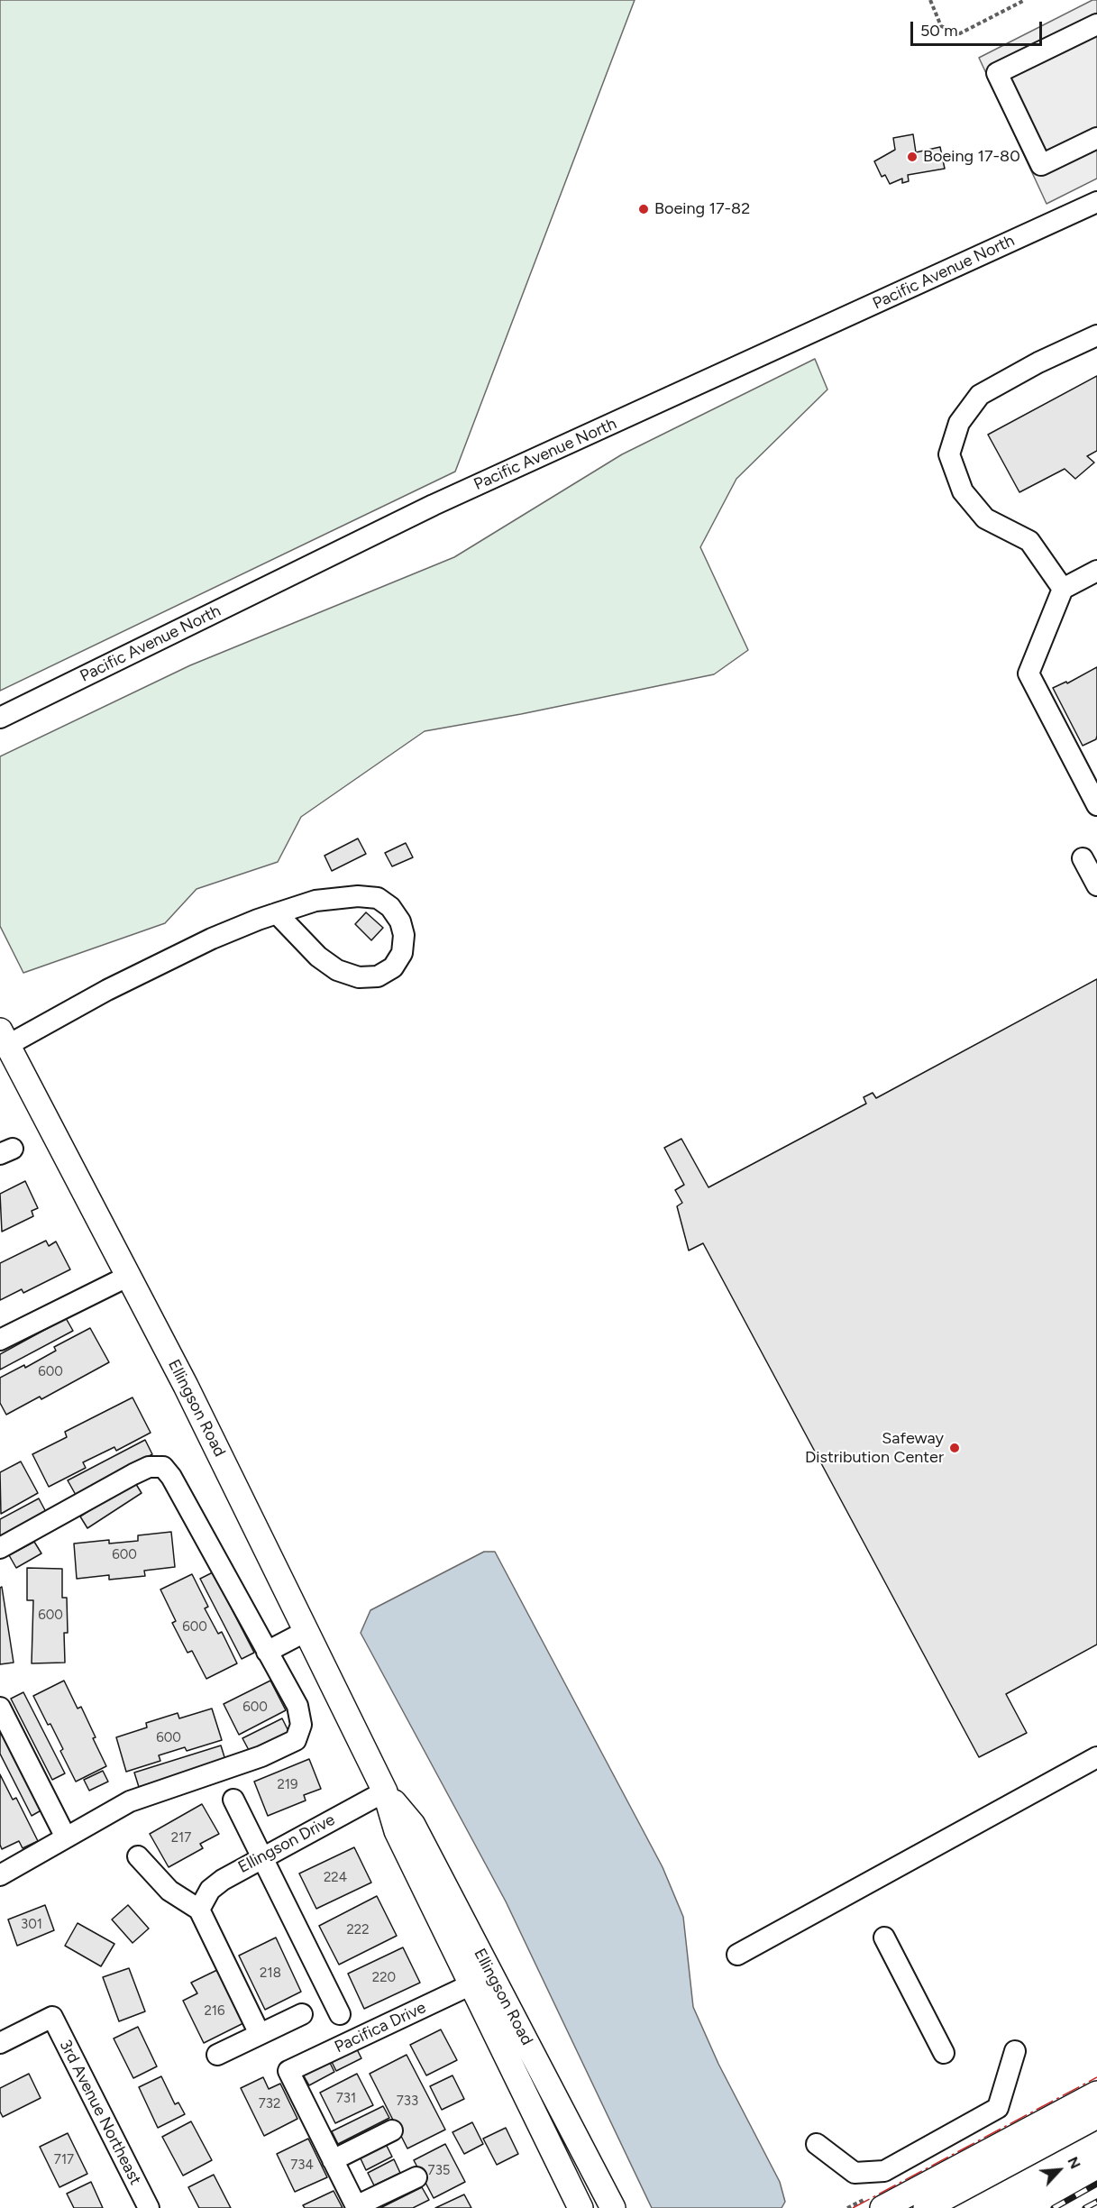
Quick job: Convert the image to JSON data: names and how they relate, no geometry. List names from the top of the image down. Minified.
{"streets":{"main road":["Ellingson Road"],"street":["Pacific Avenue North","Ellingson Drive","Pacifica Drive","3rd Avenue Northeast"]},"crossings":[["Ellingson Road","Ellingson Drive"],["Ellingson Road","Pacifica Drive"]],"places":["Boeing 17-80","Boeing 17-82","Safeway Distribution Center"],"house_numbers":["600","600","600","600","600","600","219","217","224","301","222","218","220","216","731","733","732","717","734","735"],"scale_bar":"50 m","north":"top right"}
